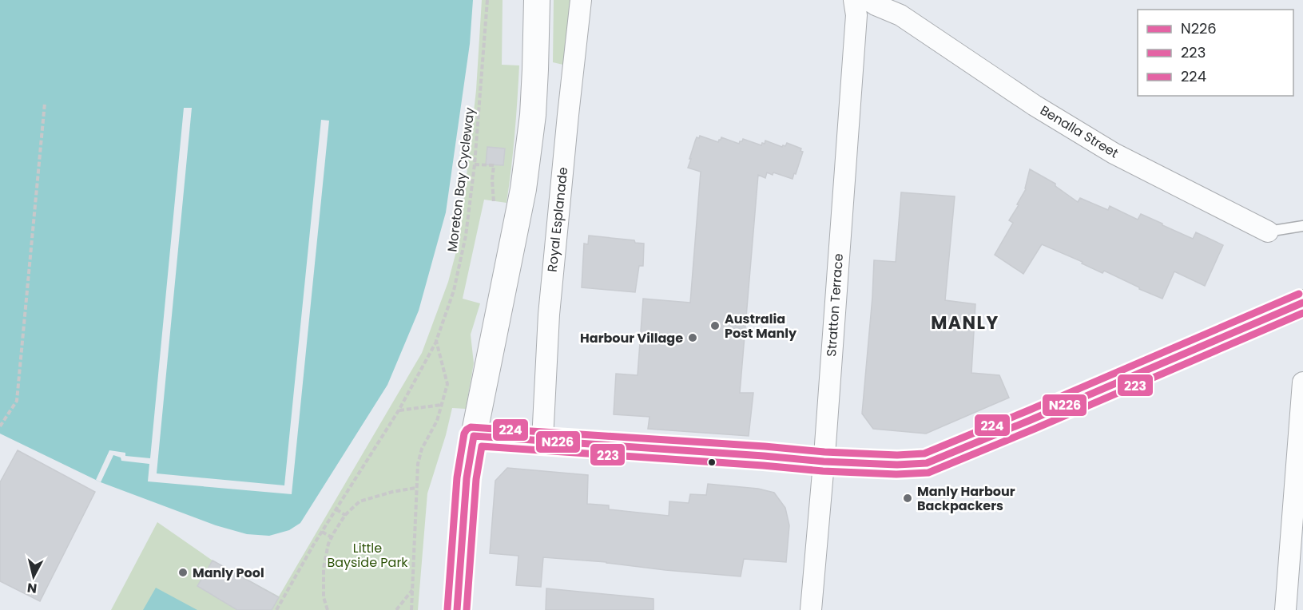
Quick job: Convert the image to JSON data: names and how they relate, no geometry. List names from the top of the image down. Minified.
{"streets":{"street":["Benalla Street","Royal Esplanade","Stratton Terrace"],"path":["Moreton Bay Cycleway"]},"districts":["MANLY"],"parks":["Little Bayside Park"],"places":["Australia Post Manly","Harbour Village","Manly Harbour Backpackers","Manly Pool"],"lines":["transit line 224","transit line N226","transit line 223"],"legend":["N226","223","224"],"north":"bottom"}
